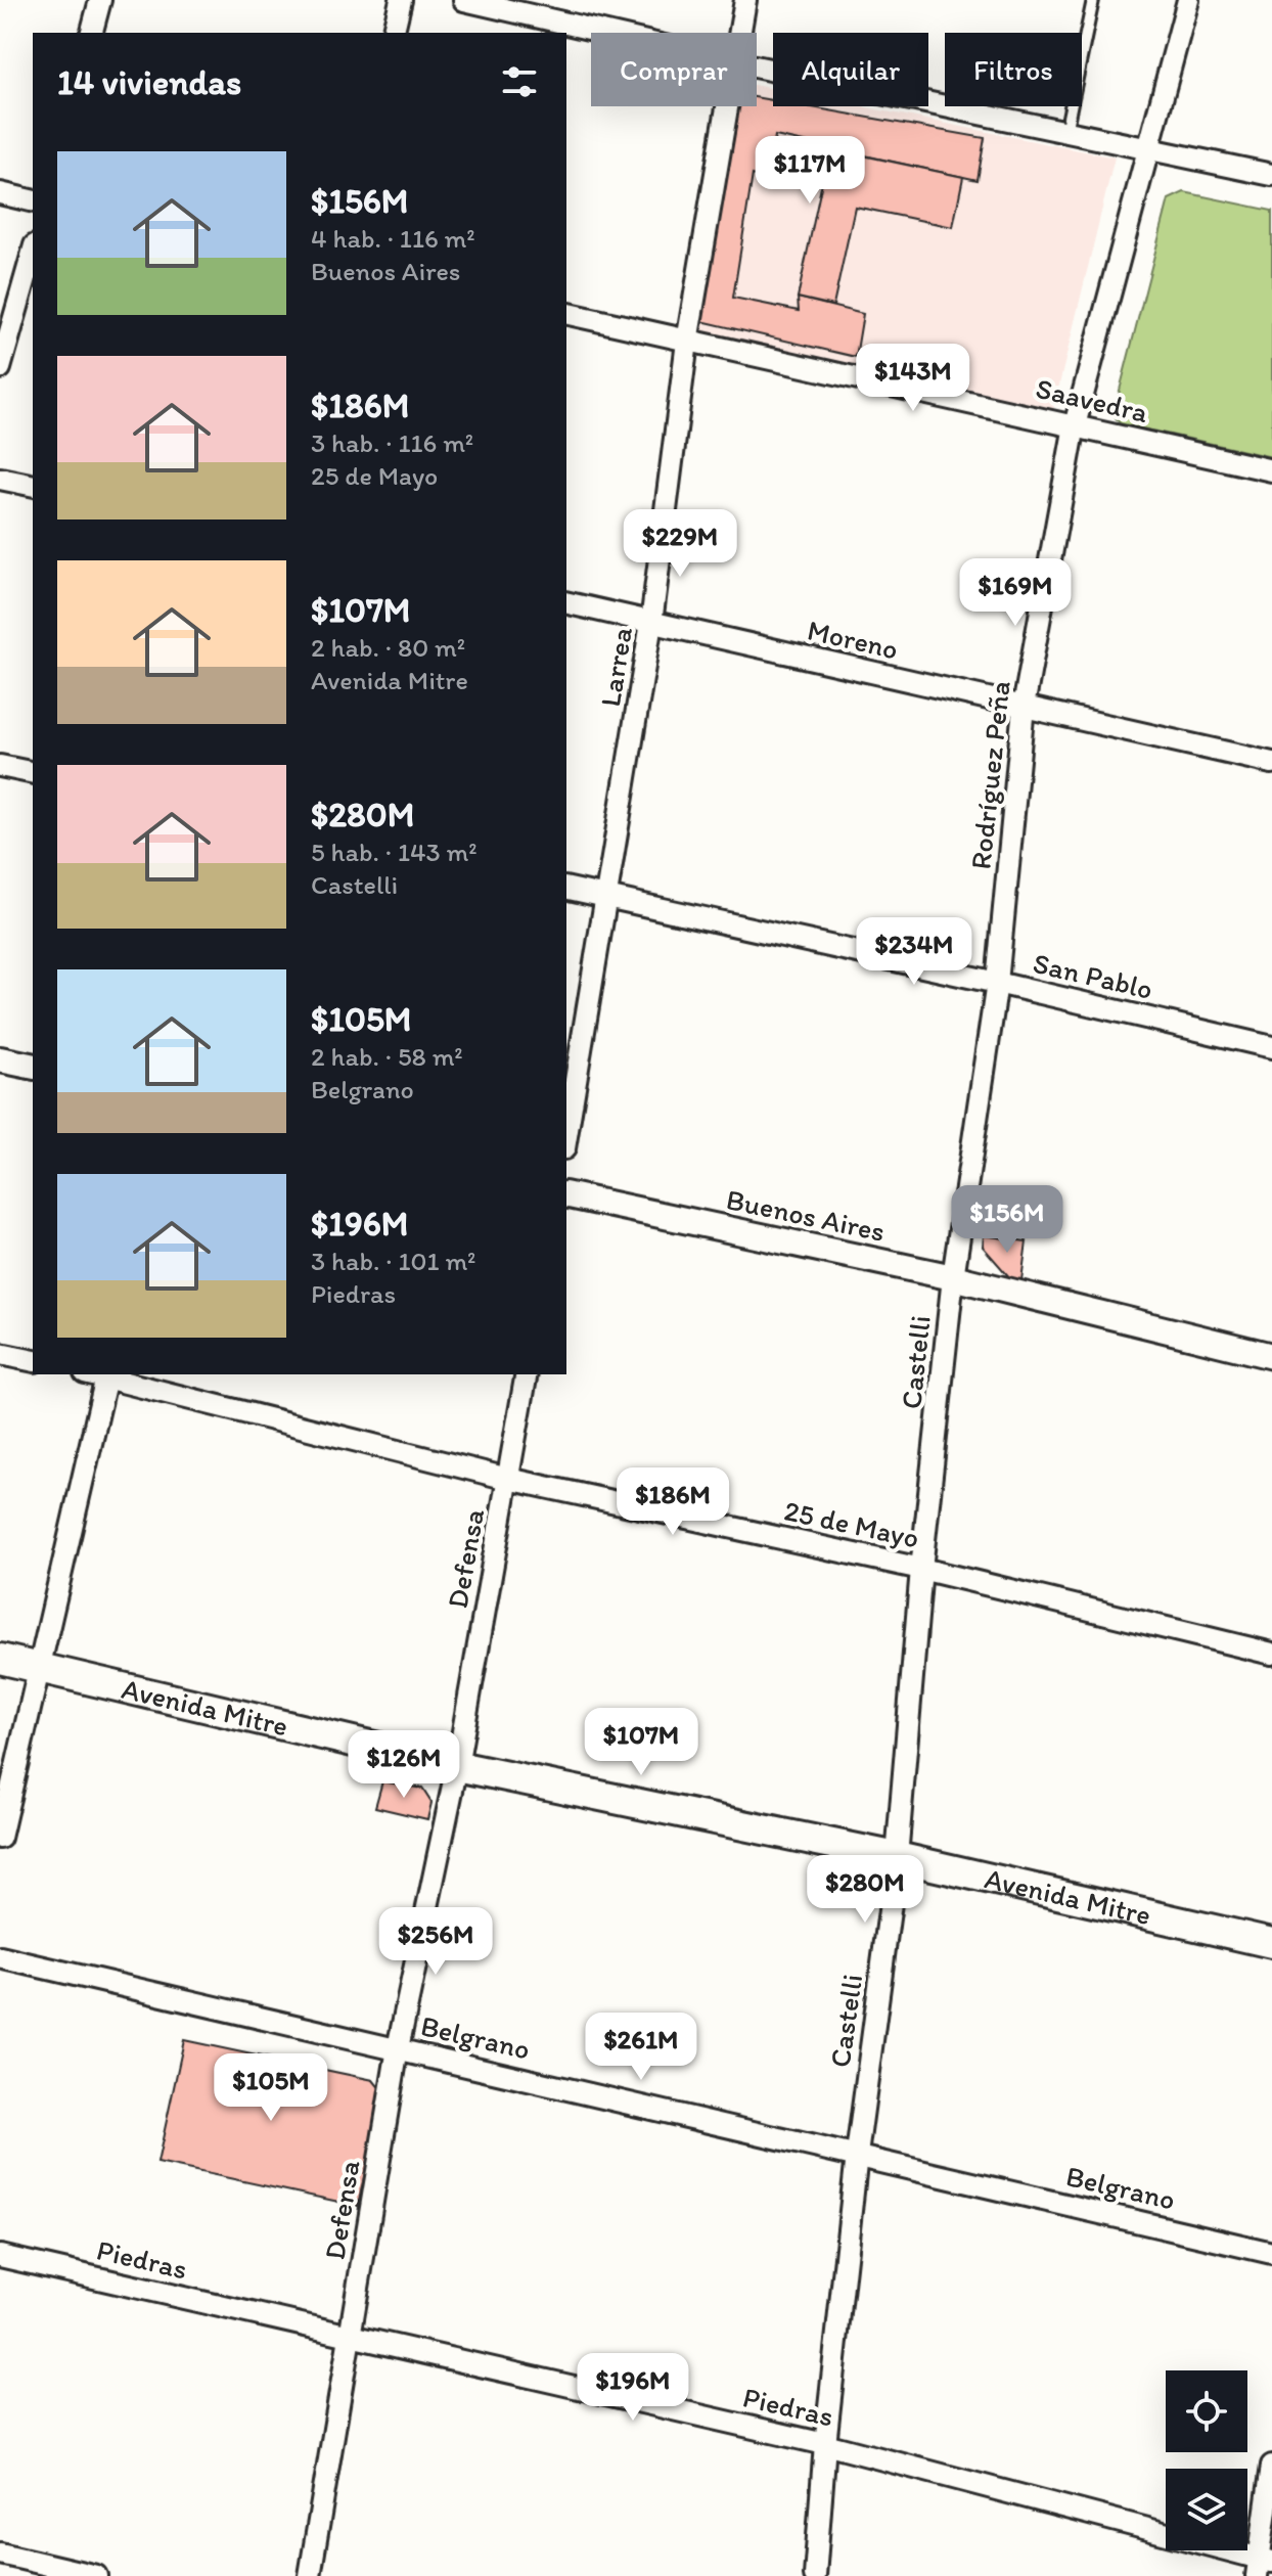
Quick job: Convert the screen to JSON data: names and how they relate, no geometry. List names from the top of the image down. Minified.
{"streets":{"main road":["Avenida Mitre"],"street":["Saavedra","Moreno","Larrea","Rodríguez Peña","San Pablo","Buenos Aires","Castelli","25 de Mayo","Defensa","Belgrano","Piedras"]},"crossings":[["Saavedra","Larrea"],["Saavedra","Rodríguez Peña"],["Moreno","Larrea"],["Moreno","Rodríguez Peña"],["Larrea","San Pablo"],["Rodríguez Peña","San Pablo"],["Rodríguez Peña","Buenos Aires"],["Rodríguez Peña","Castelli"],["Buenos Aires","Castelli"],["Castelli","25 de Mayo"],["Castelli","Avenida Mitre"],["Castelli","Belgrano"],["Castelli","Piedras"],["25 de Mayo","Defensa"],["Defensa","Avenida Mitre"],["Defensa","Belgrano"],["Defensa","Piedras"]],"page":{"chip":["Comprar","Alquilar","Filtros"],"heading":"14 viviendas","list":[{"name":"$156M","note":"4 hab. · 116 m² · Buenos Aires"},{"name":"$186M","note":"3 hab. · 116 m² · 25 de Mayo"},{"name":"$107M","note":"2 hab. · 80 m² · Avenida Mitre"},{"name":"$280M","note":"5 hab. · 143 m² · Castelli"},{"name":"$105M","note":"2 hab. · 58 m² · Belgrano"},{"name":"$196M","note":"3 hab. · 101 m² · Piedras"}],"price":["$117M","$143M","$229M","$169M","$234M","$156M","$186M","$107M","$126M","$280M","$256M","$261M","$105M","$196M"]}}
